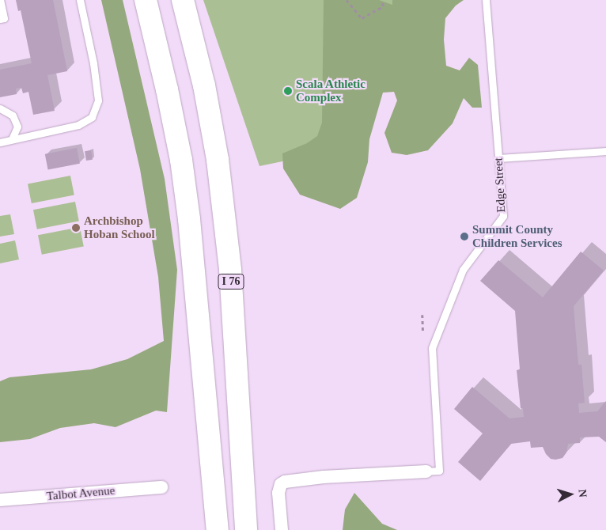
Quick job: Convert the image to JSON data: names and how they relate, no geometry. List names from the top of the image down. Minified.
{"streets":{"highway":["I 76"],"street":["Talbot Avenue"],"lane":["Edge Street"]},"places":["Scala Athletic Complex","Archbishop Hoban School","Summit County Children Services"],"north":"right"}
